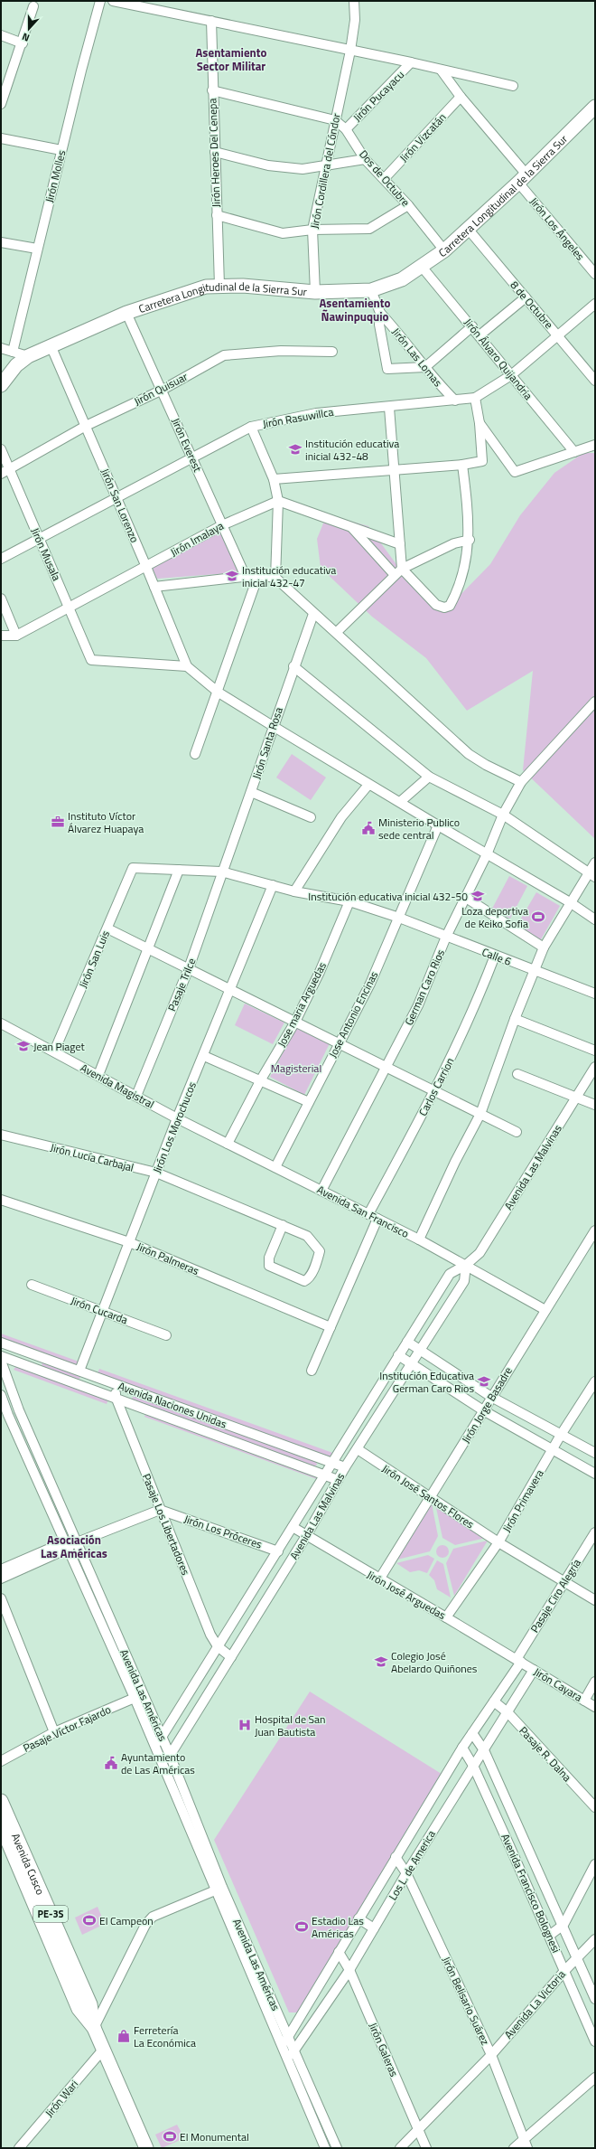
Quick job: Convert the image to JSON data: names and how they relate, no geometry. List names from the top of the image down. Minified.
{"streets":{"highway":["Carretera Longitudinal de la Sierra Sur","Avenida Cusco","PE-3S"],"street":["Jirón Pucayacu","Jirón Vizcatán","Jirón Heroes Del Cenepa","Jirón Cordillera del Cóndor","Jirón Molles","Dos de Octubre","Jirón Los Ángeles","8 de Octubre","Jirón Las Lomas","Jirón Álvaro Quijandria","Jirón Quisuar","Jirón Rasuwillca","Jirón Everest","Jirón San Lorenzo","Jirón Imalaya","Jirón Musala","Jirón Santa Rosa","Calle 6","Jirón San Luis","Pasaje Trilce","German Caro Rios","Jose maria Arguedas","Jose Antonio Encinas","Avenida Magistral","Carlos Carrion","Jirón Los Morochucos","Jirón Lucía Carbajal","Avenida Las Malvinas","Avenida San Francisco","Jirón Palmeras","Jirón Cucarda","Avenida Naciones Unidas","Jirón Jorge Basadre","Jirón José Santos Flores","Jirón Primavera","Pasaje Los Libertadores","Jirón Los Próceres","Jirón José Arguedas","Pasaje Ciro Alegría","Jirón Cayara","Avenida Las Américas","Pasaje Víctor Fajardo","Pasaje R. Dalna","Los L. de America","Avenida Francisco Bolognesi","Jirón Belisario Suárez","Avenida La Victoria","Jirón Galeras","Jirón Wari"]},"crossings":[["Jirón Pucayacu","Dos de Octubre"],["Jirón Vizcatán","Dos de Octubre"],["Jirón Vizcatán","Jirón Los Ángeles"],["Jirón Heroes Del Cenepa","Dos de Octubre"],["Jirón Heroes Del Cenepa","Carretera Longitudinal de la Sierra Sur"],["Jirón Cordillera del Cóndor","Dos de Octubre"],["Jirón Cordillera del Cóndor","Carretera Longitudinal de la Sierra Sur"],["Dos de Octubre","Carretera Longitudinal de la Sierra Sur"],["Carretera Longitudinal de la Sierra Sur","Jirón Los Ángeles"],["Carretera Longitudinal de la Sierra Sur","8 de Octubre"],["Carretera Longitudinal de la Sierra Sur","Jirón Álvaro Quijandria"],["Carretera Longitudinal de la Sierra Sur","Jirón Everest"],["Carretera Longitudinal de la Sierra Sur","Jirón San Lorenzo"],["8 de Octubre","Jirón Rasuwillca"],["Jirón Las Lomas","Jirón Rasuwillca"],["Jirón Álvaro Quijandria","Jirón Rasuwillca"],["Jirón Quisuar","Jirón Everest"],["Jirón Quisuar","Jirón San Lorenzo"],["Jirón Quisuar","Jirón Musala"],["Jirón Rasuwillca","Jirón Everest"],["Jirón Rasuwillca","Jirón San Lorenzo"],["Jirón Rasuwillca","Jirón Musala"],["Jirón Everest","Jirón Imalaya"],["Jirón San Lorenzo","Jirón Imalaya"],["Jirón San Lorenzo","Jirón Musala"],["Jirón Imalaya","Jirón Musala"],["Jirón Santa Rosa","Calle 6"],["Jirón Santa Rosa","Pasaje Trilce"],["Calle 6","Jirón San Luis"],["Calle 6","Pasaje Trilce"],["Calle 6","German Caro Rios"],["Calle 6","Jose maria Arguedas"],["Calle 6","Jose Antonio Encinas"],["Calle 6","Carlos Carrion"],["Calle 6","Jirón Los Morochucos"],["Jirón San Luis","Avenida Magistral"],["Pasaje Trilce","Avenida Magistral"],["German Caro Rios","Avenida San Francisco"],["Jose maria Arguedas","Avenida San Francisco"],["Jose Antonio Encinas","Avenida San Francisco"],["Avenida Magistral","Jirón Los Morochucos"],["Avenida Magistral","Avenida San Francisco"],["Carlos Carrion","Avenida San Francisco"],["Jirón Los Morochucos","Jirón Lucía Carbajal"],["Jirón Los Morochucos","Avenida San Francisco"],["Jirón Los Morochucos","Jirón Palmeras"],["Jirón Los Morochucos","Jirón Cucarda"],["Jirón Los Morochucos","Avenida Naciones Unidas"],["Avenida Las Malvinas","Avenida San Francisco"],["Avenida Las Malvinas","Avenida Naciones Unidas"],["Avenida Las Malvinas","Jirón José Santos Flores"],["Avenida Las Malvinas","Pasaje Los Libertadores"],["Avenida Las Malvinas","Jirón Los Próceres"],["Avenida Las Malvinas","Jirón José Arguedas"],["Avenida Las Malvinas","Avenida Las Américas"],["Avenida San Francisco","Jirón Jorge Basadre"],["Avenida Naciones Unidas","Pasaje Los Libertadores"],["Jirón Jorge Basadre","Jirón José Santos Flores"],["Jirón Jorge Basadre","Jirón José Arguedas"],["Jirón José Santos Flores","Jirón Primavera"],["Jirón José Santos Flores","Pasaje Ciro Alegría"],["Jirón Primavera","Jirón José Arguedas"],["Pasaje Los Libertadores","Jirón Los Próceres"],["Jirón José Arguedas","Pasaje Ciro Alegría"],["Jirón José Arguedas","Jirón Cayara"],["Jirón José Arguedas","Los L. de America"],["Pasaje Ciro Alegría","Jirón Cayara"],["Pasaje Ciro Alegría","Los L. de America"],["Jirón Cayara","Los L. de America"],["Avenida Las Américas","Pasaje Víctor Fajardo"],["Avenida Las Américas","Los L. de America"],["Pasaje R. Dalna","Los L. de America"],["Avenida Cusco","Jirón Wari"],["Los L. de America","Avenida Francisco Bolognesi"],["Los L. de America","Jirón Belisario Suárez"],["Los L. de America","Jirón Galeras"],["Avenida Francisco Bolognesi","Avenida La Victoria"],["Jirón Belisario Suárez","Avenida La Victoria"],["Avenida La Victoria","Jirón Galeras"]],"districts":["Asentamiento Sector Militar","Asentamiento Ñawinpuquio","Asociación Las Américas"],"parks":["Magisterial"],"places":{"school or university":["Institución educativa inicial 432-48","Institución educativa inicial 432-47","Institución educativa inicial 432-50","Jean Piaget","Institución Educativa German Caro Rios","Colegio José Abelardo Quiñones"],"office":["Instituto Víctor Álvarez Huapaya"],"public building":["Ministerio Publico sede central","Ayuntamiento de Las Américas"],"sports":["Loza deportiva de Keiko Sofia","El Campeon","Estadio Las Américas","El Monumental"],"hospital":["Hospital de San Juan Bautista"],"shop":["Ferretería La Económica"]},"north":"bottom"}
